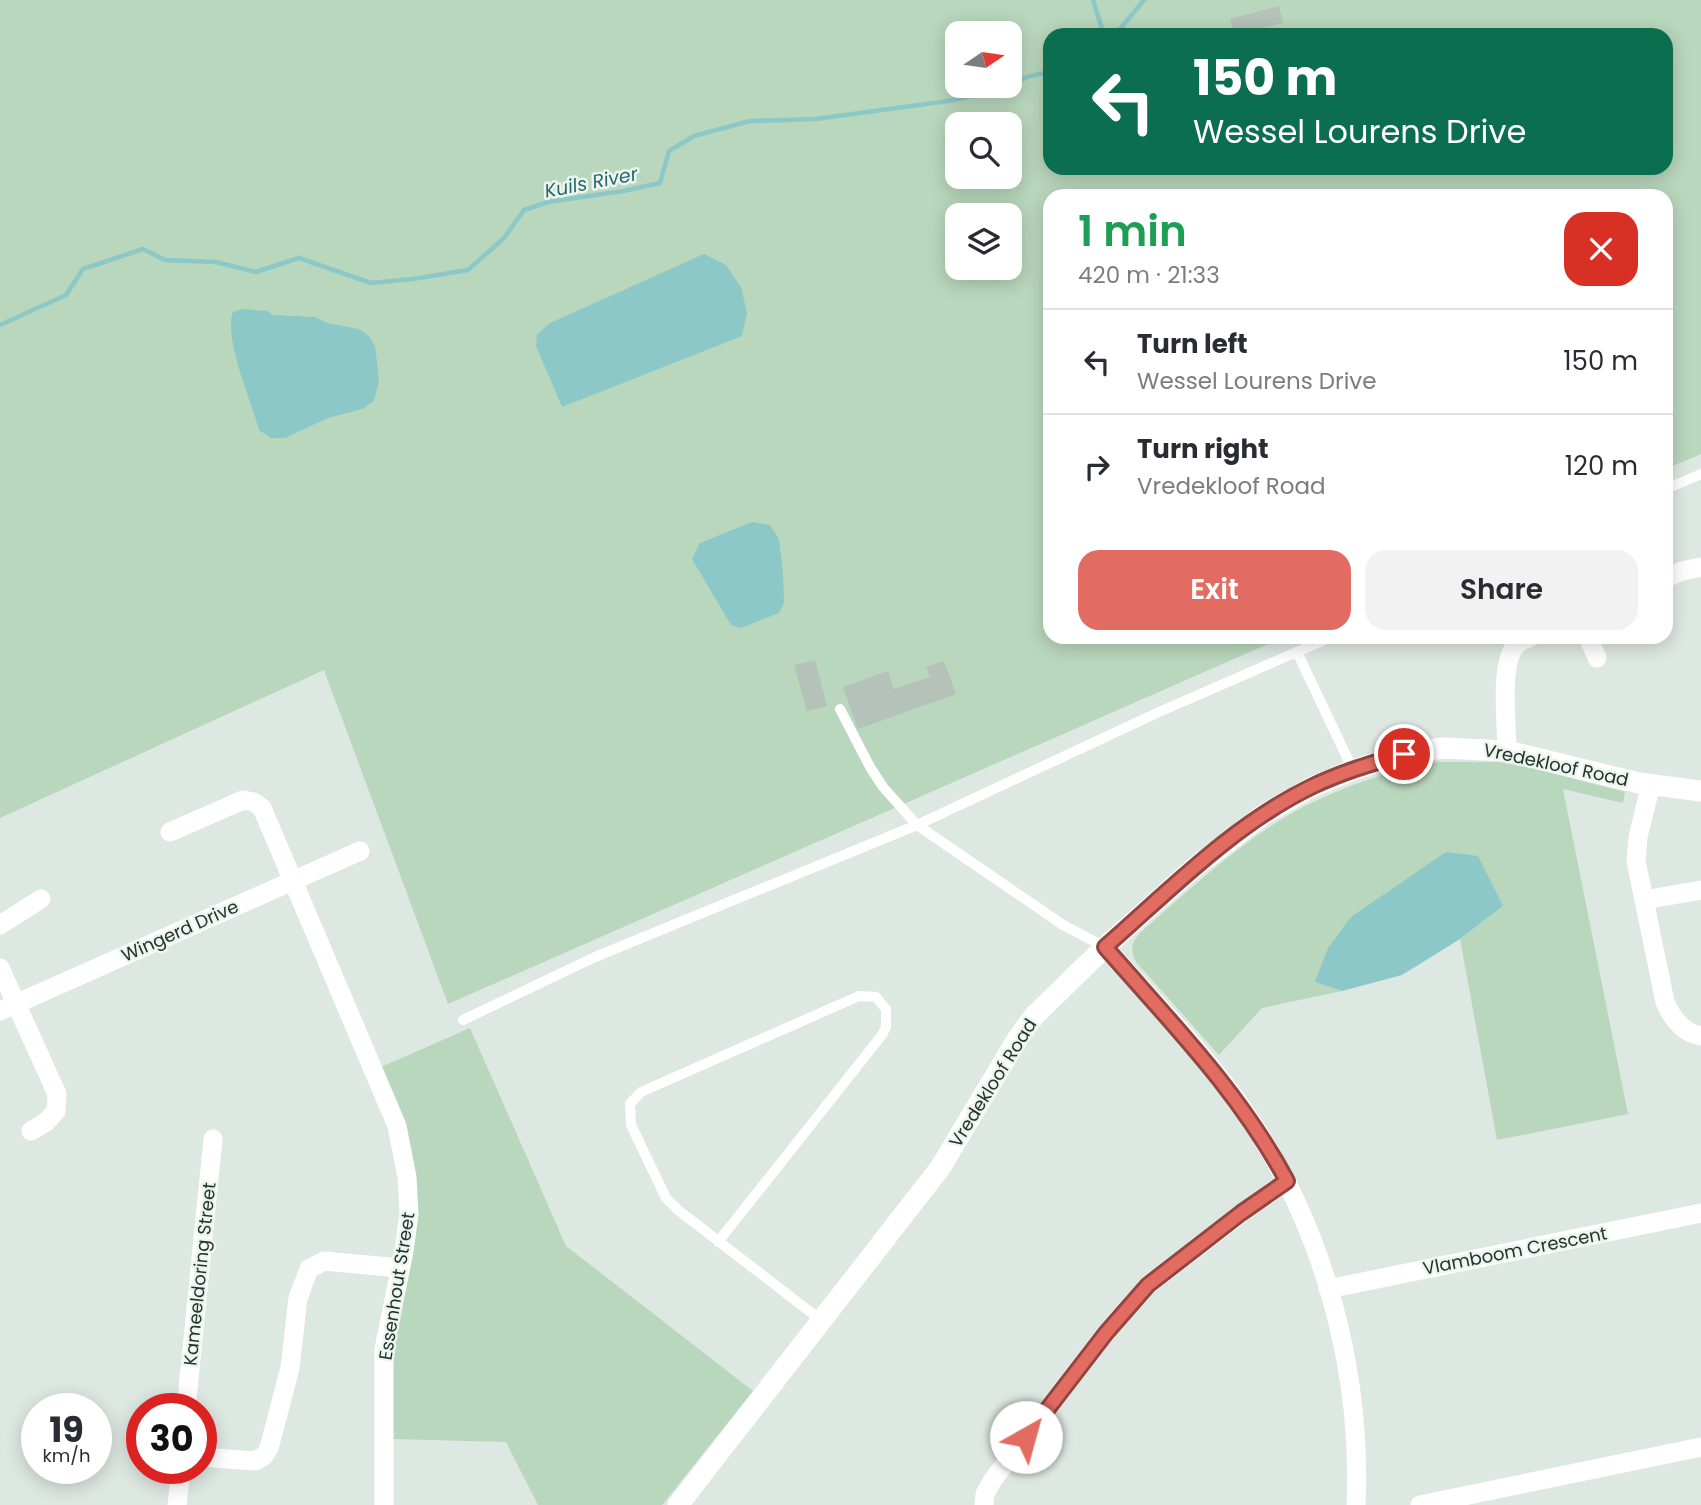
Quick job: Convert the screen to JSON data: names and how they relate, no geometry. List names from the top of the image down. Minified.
{"streets":{"street":["Vredekloof Road","Wingerd Drive","Vlamboom Crescent","Kameeldoring Street","Essenhout Street"]},"crossings":[["Wingerd Drive","Essenhout Street"]],"water":["Kuils River"],"north":"right","page":{"turn":["150 m","Wessel Lourens Drive"],"heading":["1 min","420 m · 21:33"],"list":[{"name":"Turn left","note":"Wessel Lourens Drive","value":"150 m"},{"name":"Turn right","note":"Vredekloof Road","value":"120 m"}],"buttons":["Exit","Share"],"speed":"19 km/h","limit":"30"}}
